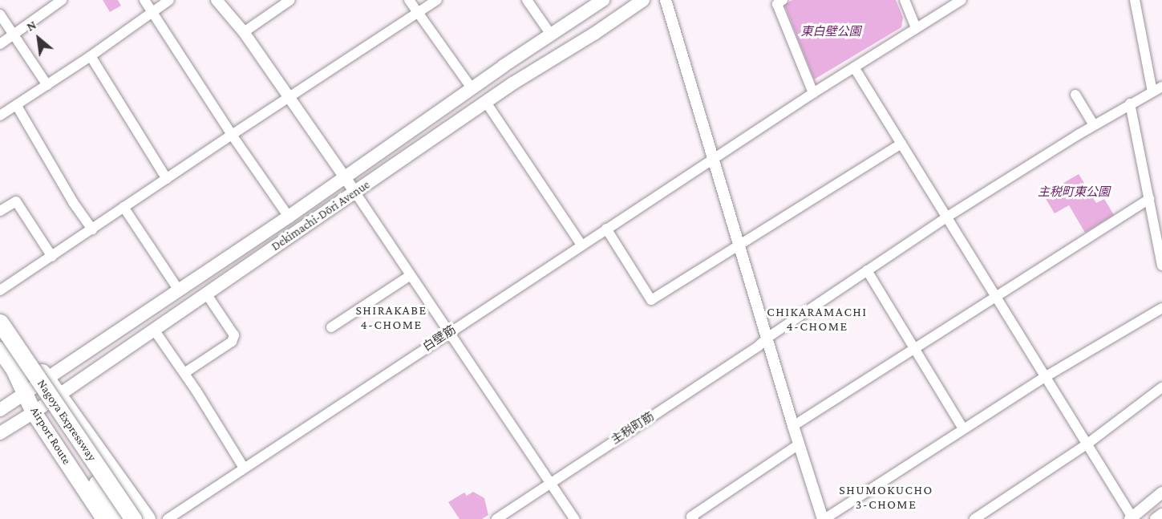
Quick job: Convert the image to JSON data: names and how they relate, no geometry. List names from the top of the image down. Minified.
{"streets":{"highway":["Nagoya Expressway","Airport Route"],"main road":["Dekimachi-Dōri Avenue"],"street":["白壁筋","主税町筋"]},"crossings":[["Dekimachi-Dōri Avenue","Airport Route"]],"districts":["SHIRAKABE 4-CHOME","CHIKARAMACHI 4-CHOME","SHUMOKUCHO 3-CHOME"],"parks":["東白壁公園","主税町東公園"],"north":"top left"}
